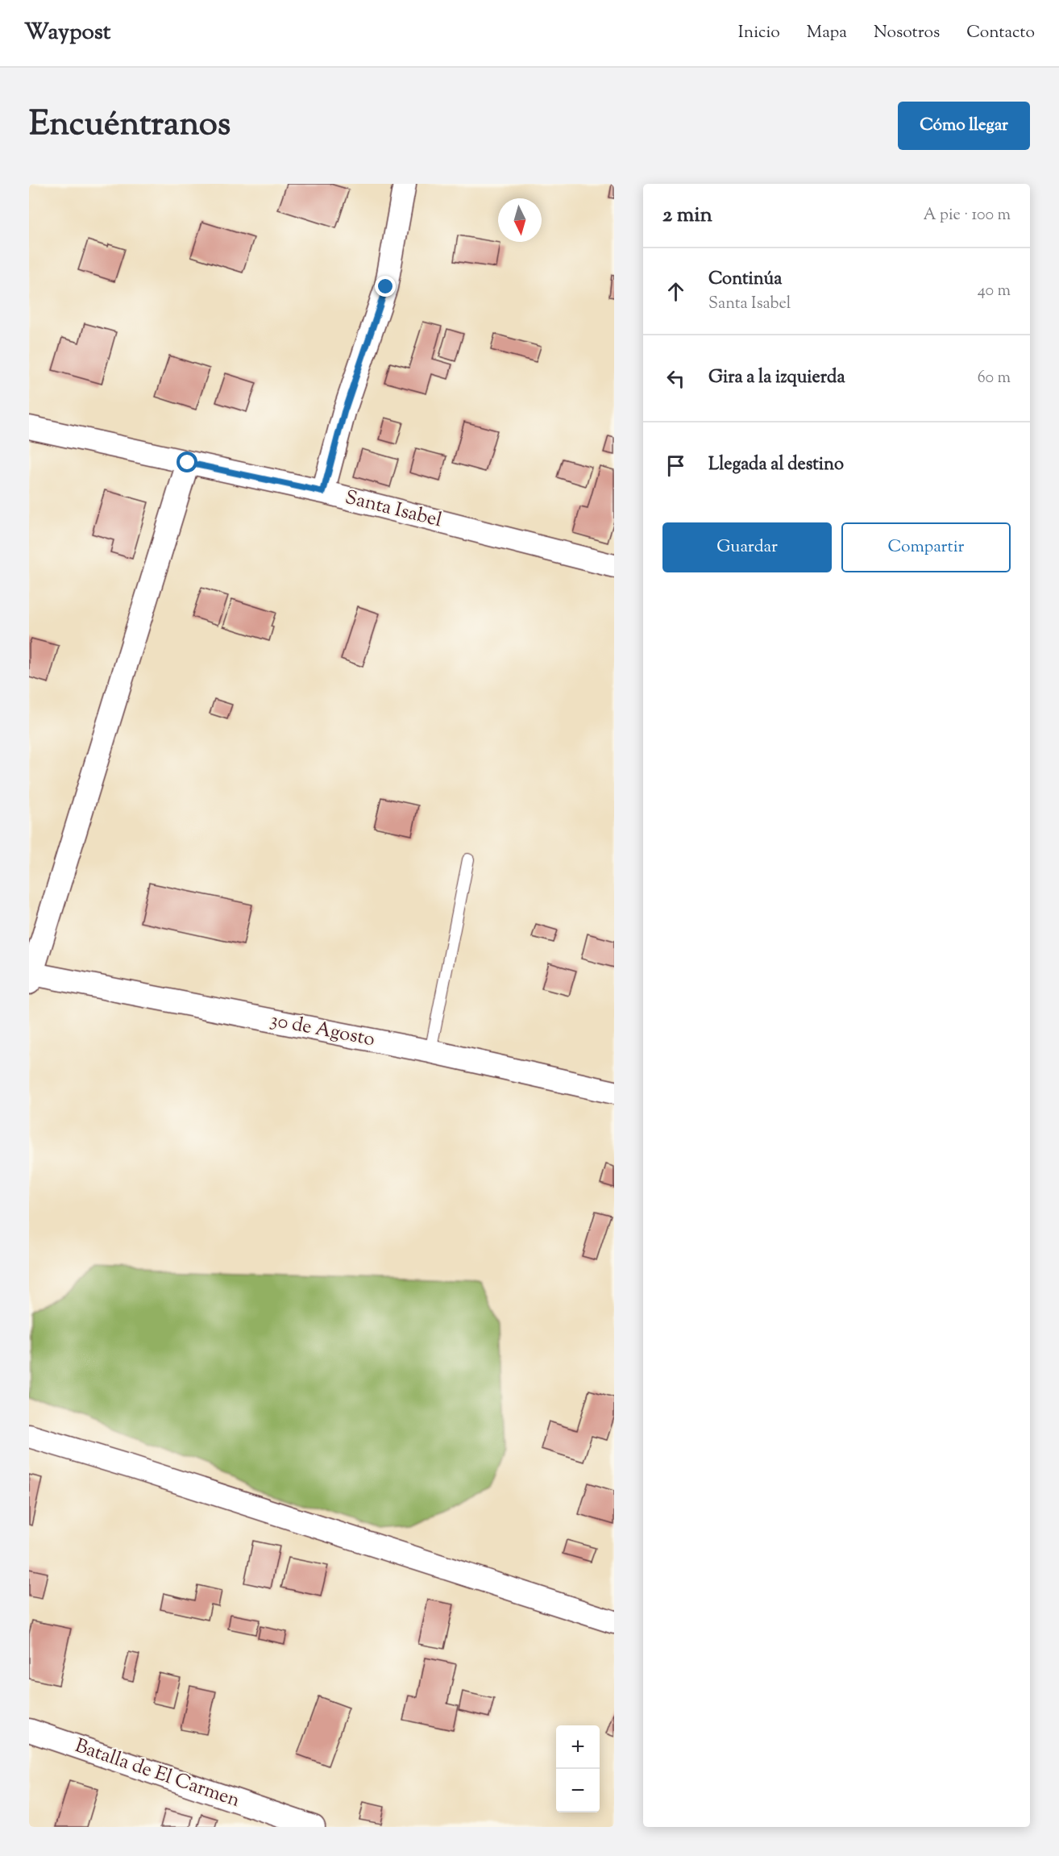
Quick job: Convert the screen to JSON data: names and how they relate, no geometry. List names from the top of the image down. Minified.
{"streets":{"street":["Santa Isabel","30 de Agosto","Batalla de El Carmen"]},"north":"bottom","page":{"header":"Waypost","nav":["Inicio","Mapa","Nosotros","Contacto"],"title":"Encuéntranos","buttons":["Cómo llegar",["Guardar","Compartir"]],"heading":["2 min","A pie · 100 m"],"list":[["Continúa","Santa Isabel","40 m"],["Gira a la izquierda","60 m"],"Llegada al destino"],"map_buttons":["+","−"]}}
